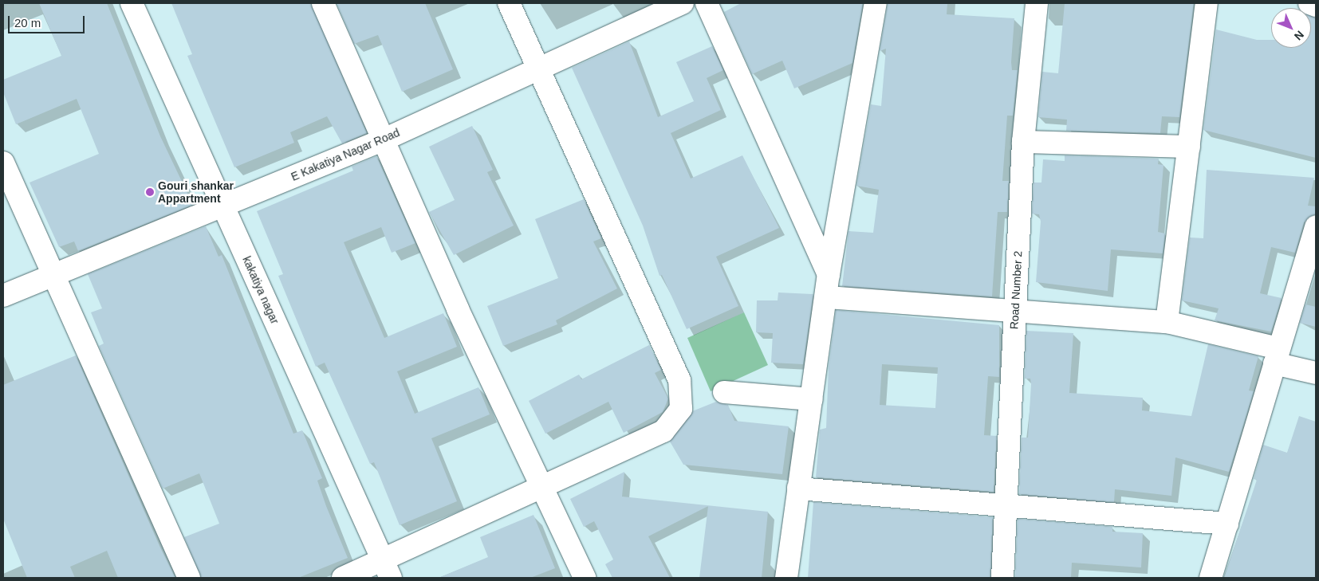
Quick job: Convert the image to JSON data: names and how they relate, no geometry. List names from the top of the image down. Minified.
{"streets":{"street":["E Kakatiya Nagar Road","kakatiya nagar","Road Number 2"]},"crossings":[["E Kakatiya Nagar Road","kakatiya nagar"]],"places":["Gouri shankar Appartment"],"scale_bar":"20 m","north":"bottom right"}
